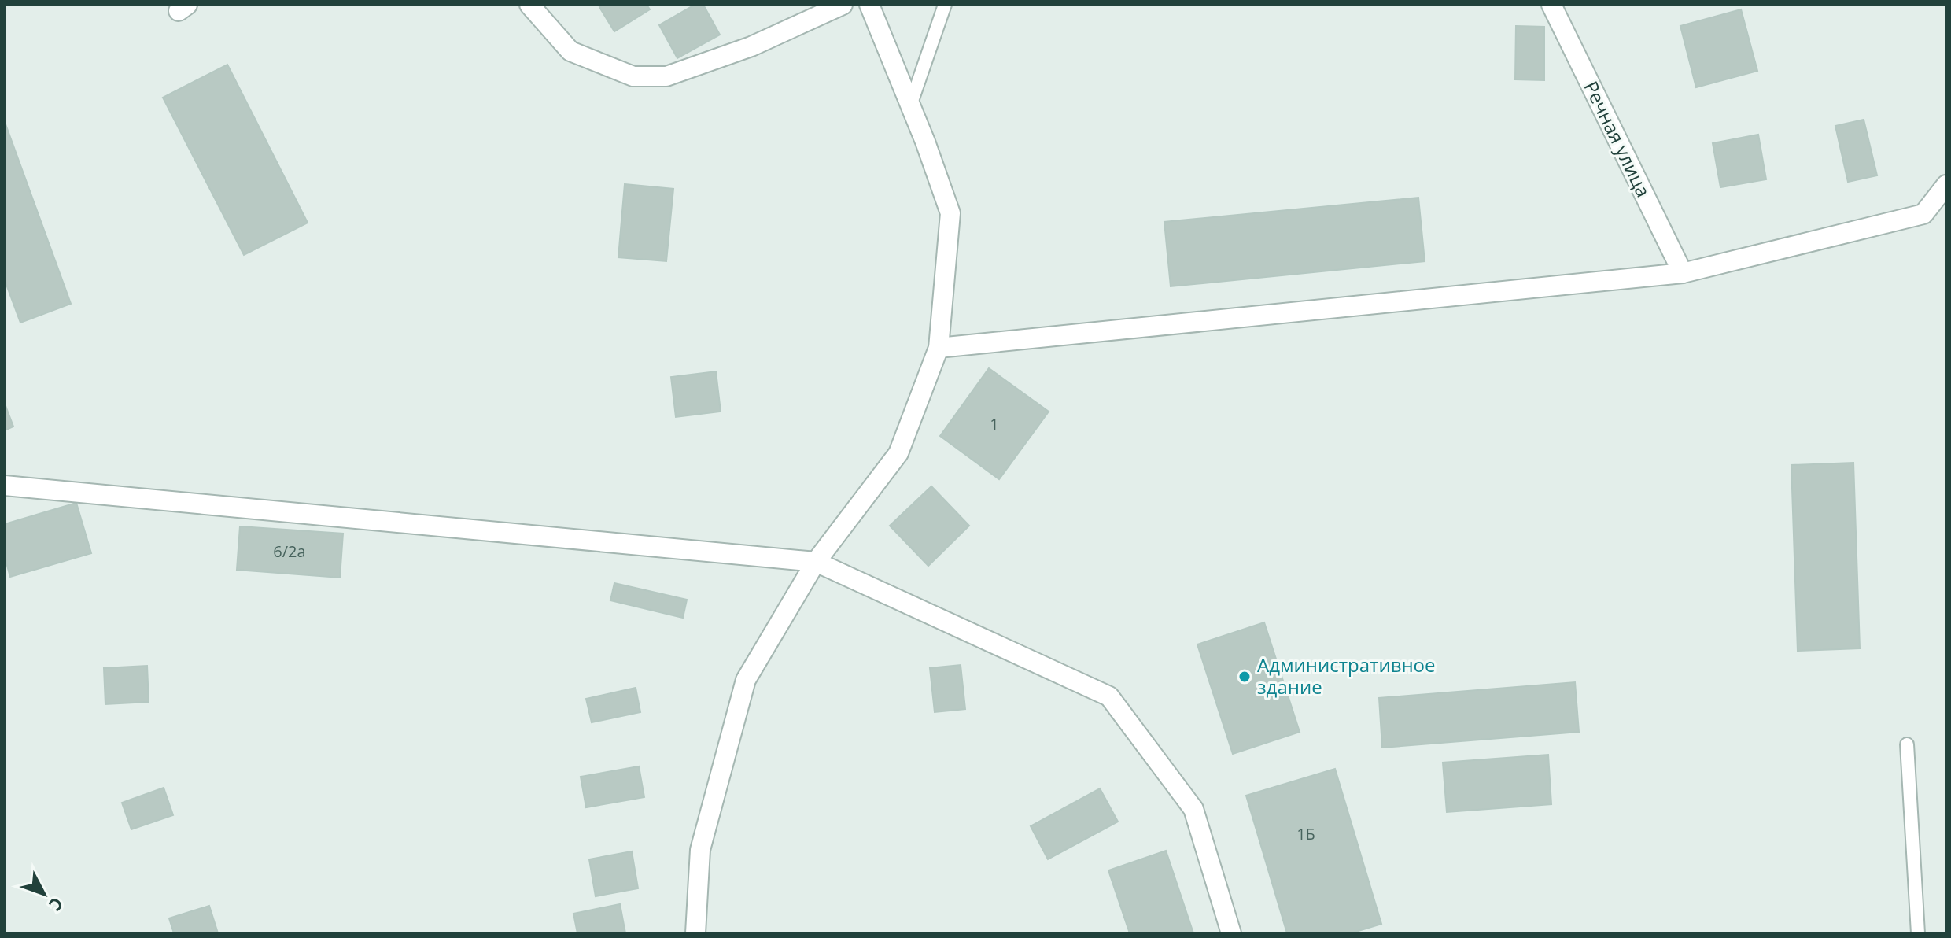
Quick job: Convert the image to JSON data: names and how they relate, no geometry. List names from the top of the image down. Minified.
{"streets":{"street":["Речная улица"]},"places":["Административное здание"],"house_numbers":["1","6/2а","1Б"],"north":"bottom right"}
